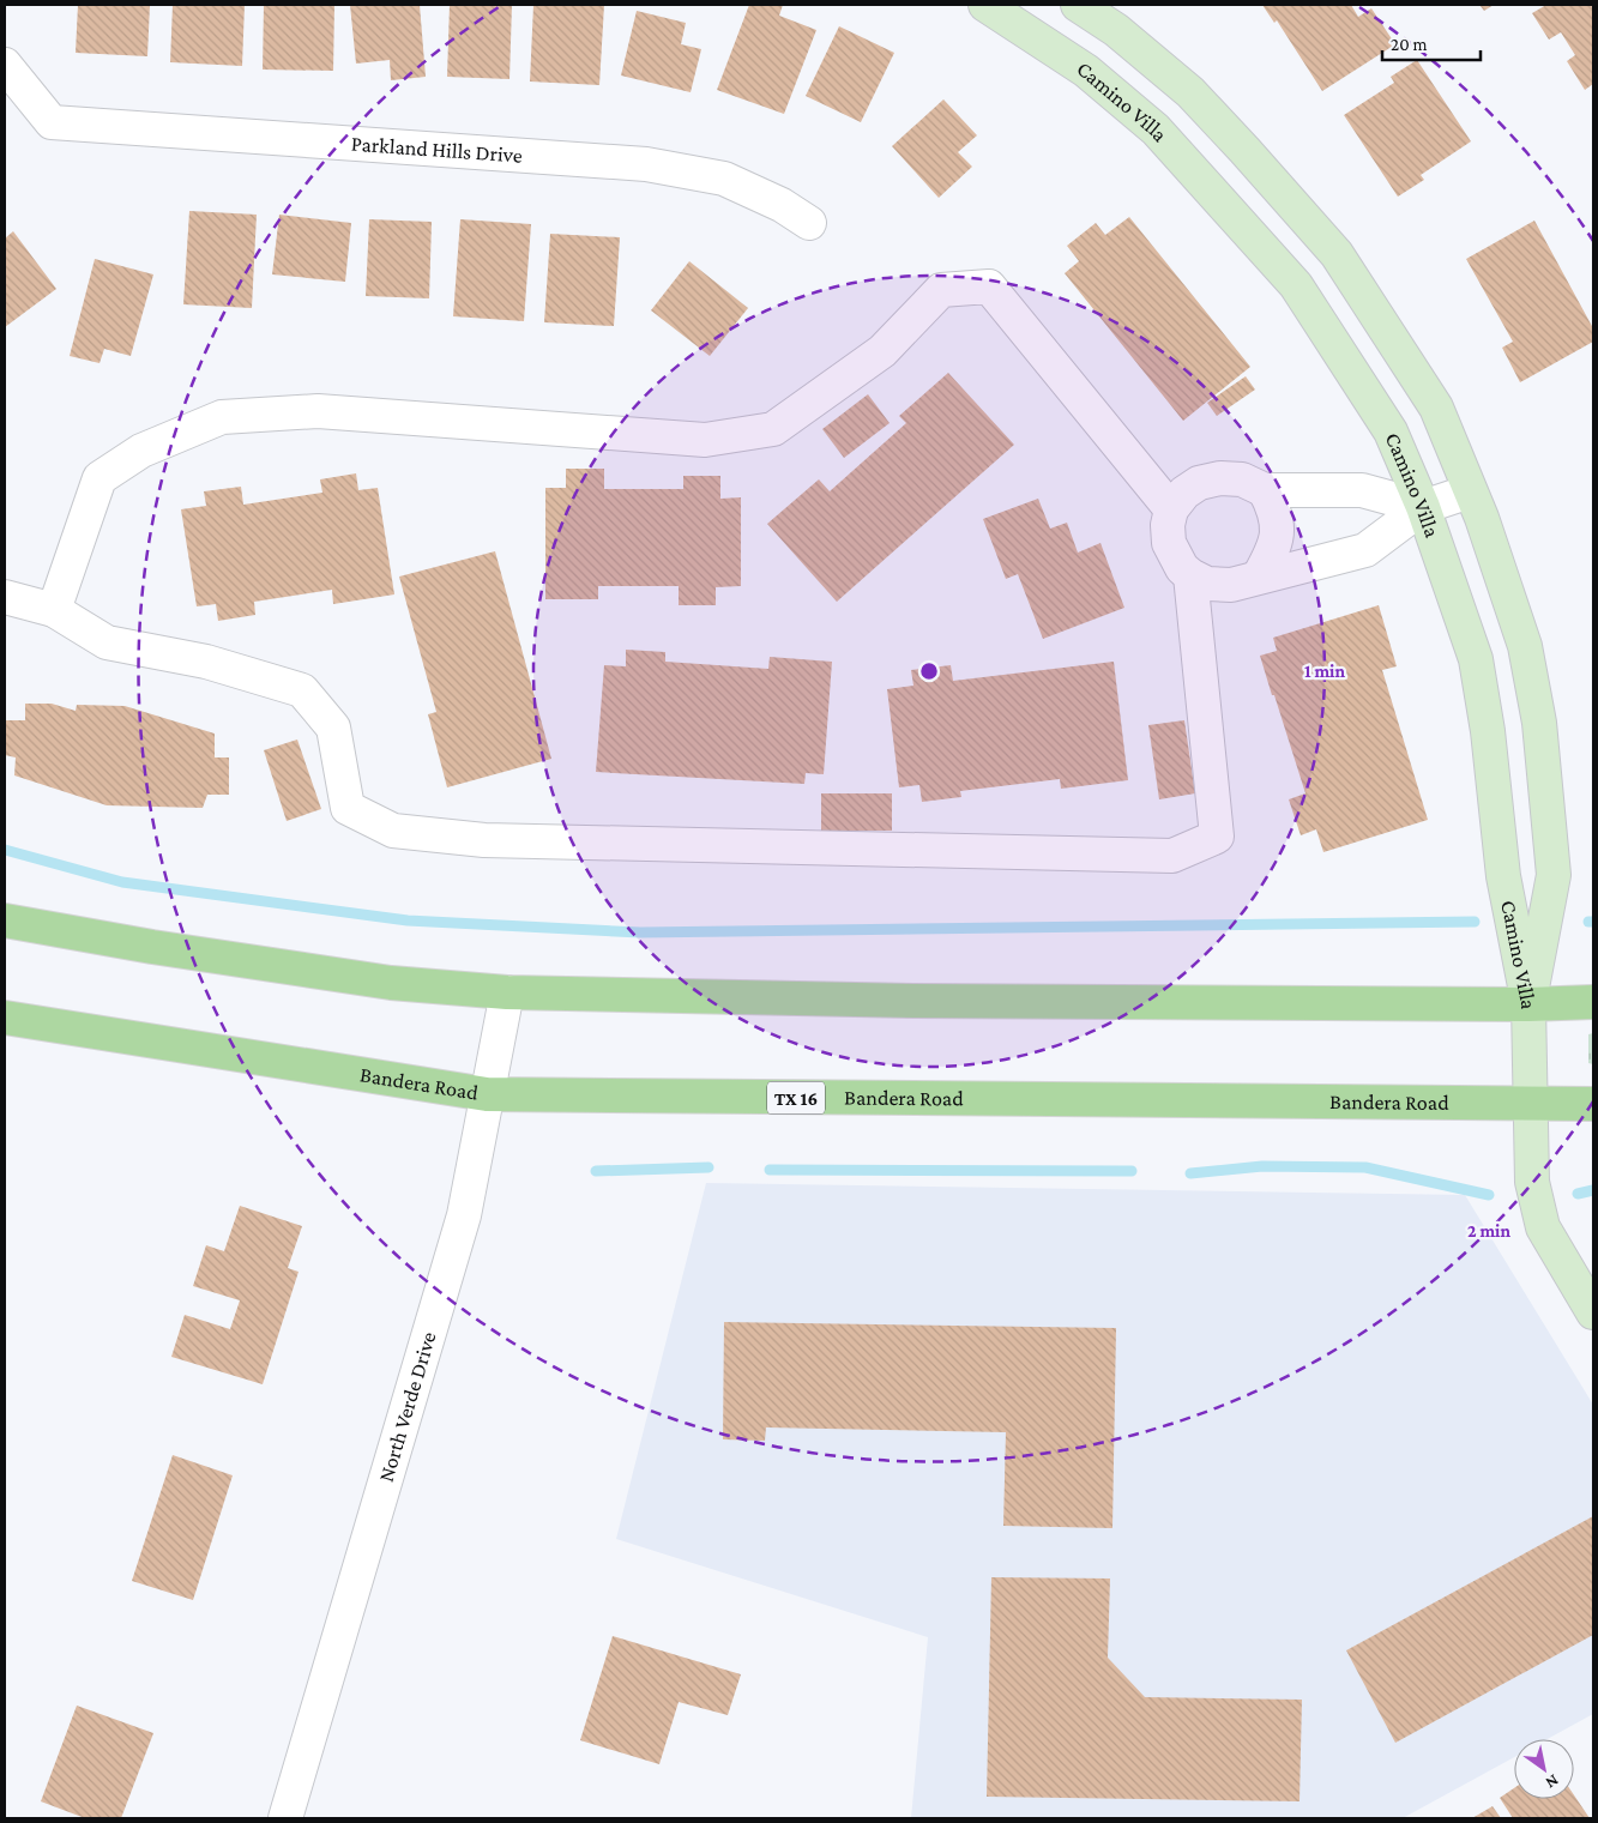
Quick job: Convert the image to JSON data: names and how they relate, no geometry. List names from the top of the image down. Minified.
{"streets":{"main road":["Bandera Road","TX 16"],"street":["Camino Villa","Parkland Hills Drive","North Verde Drive"]},"crossings":[["Bandera Road","North Verde Drive"]],"scale_bar":"20 m","north":"bottom right","rings":["1 min","2 min"]}
